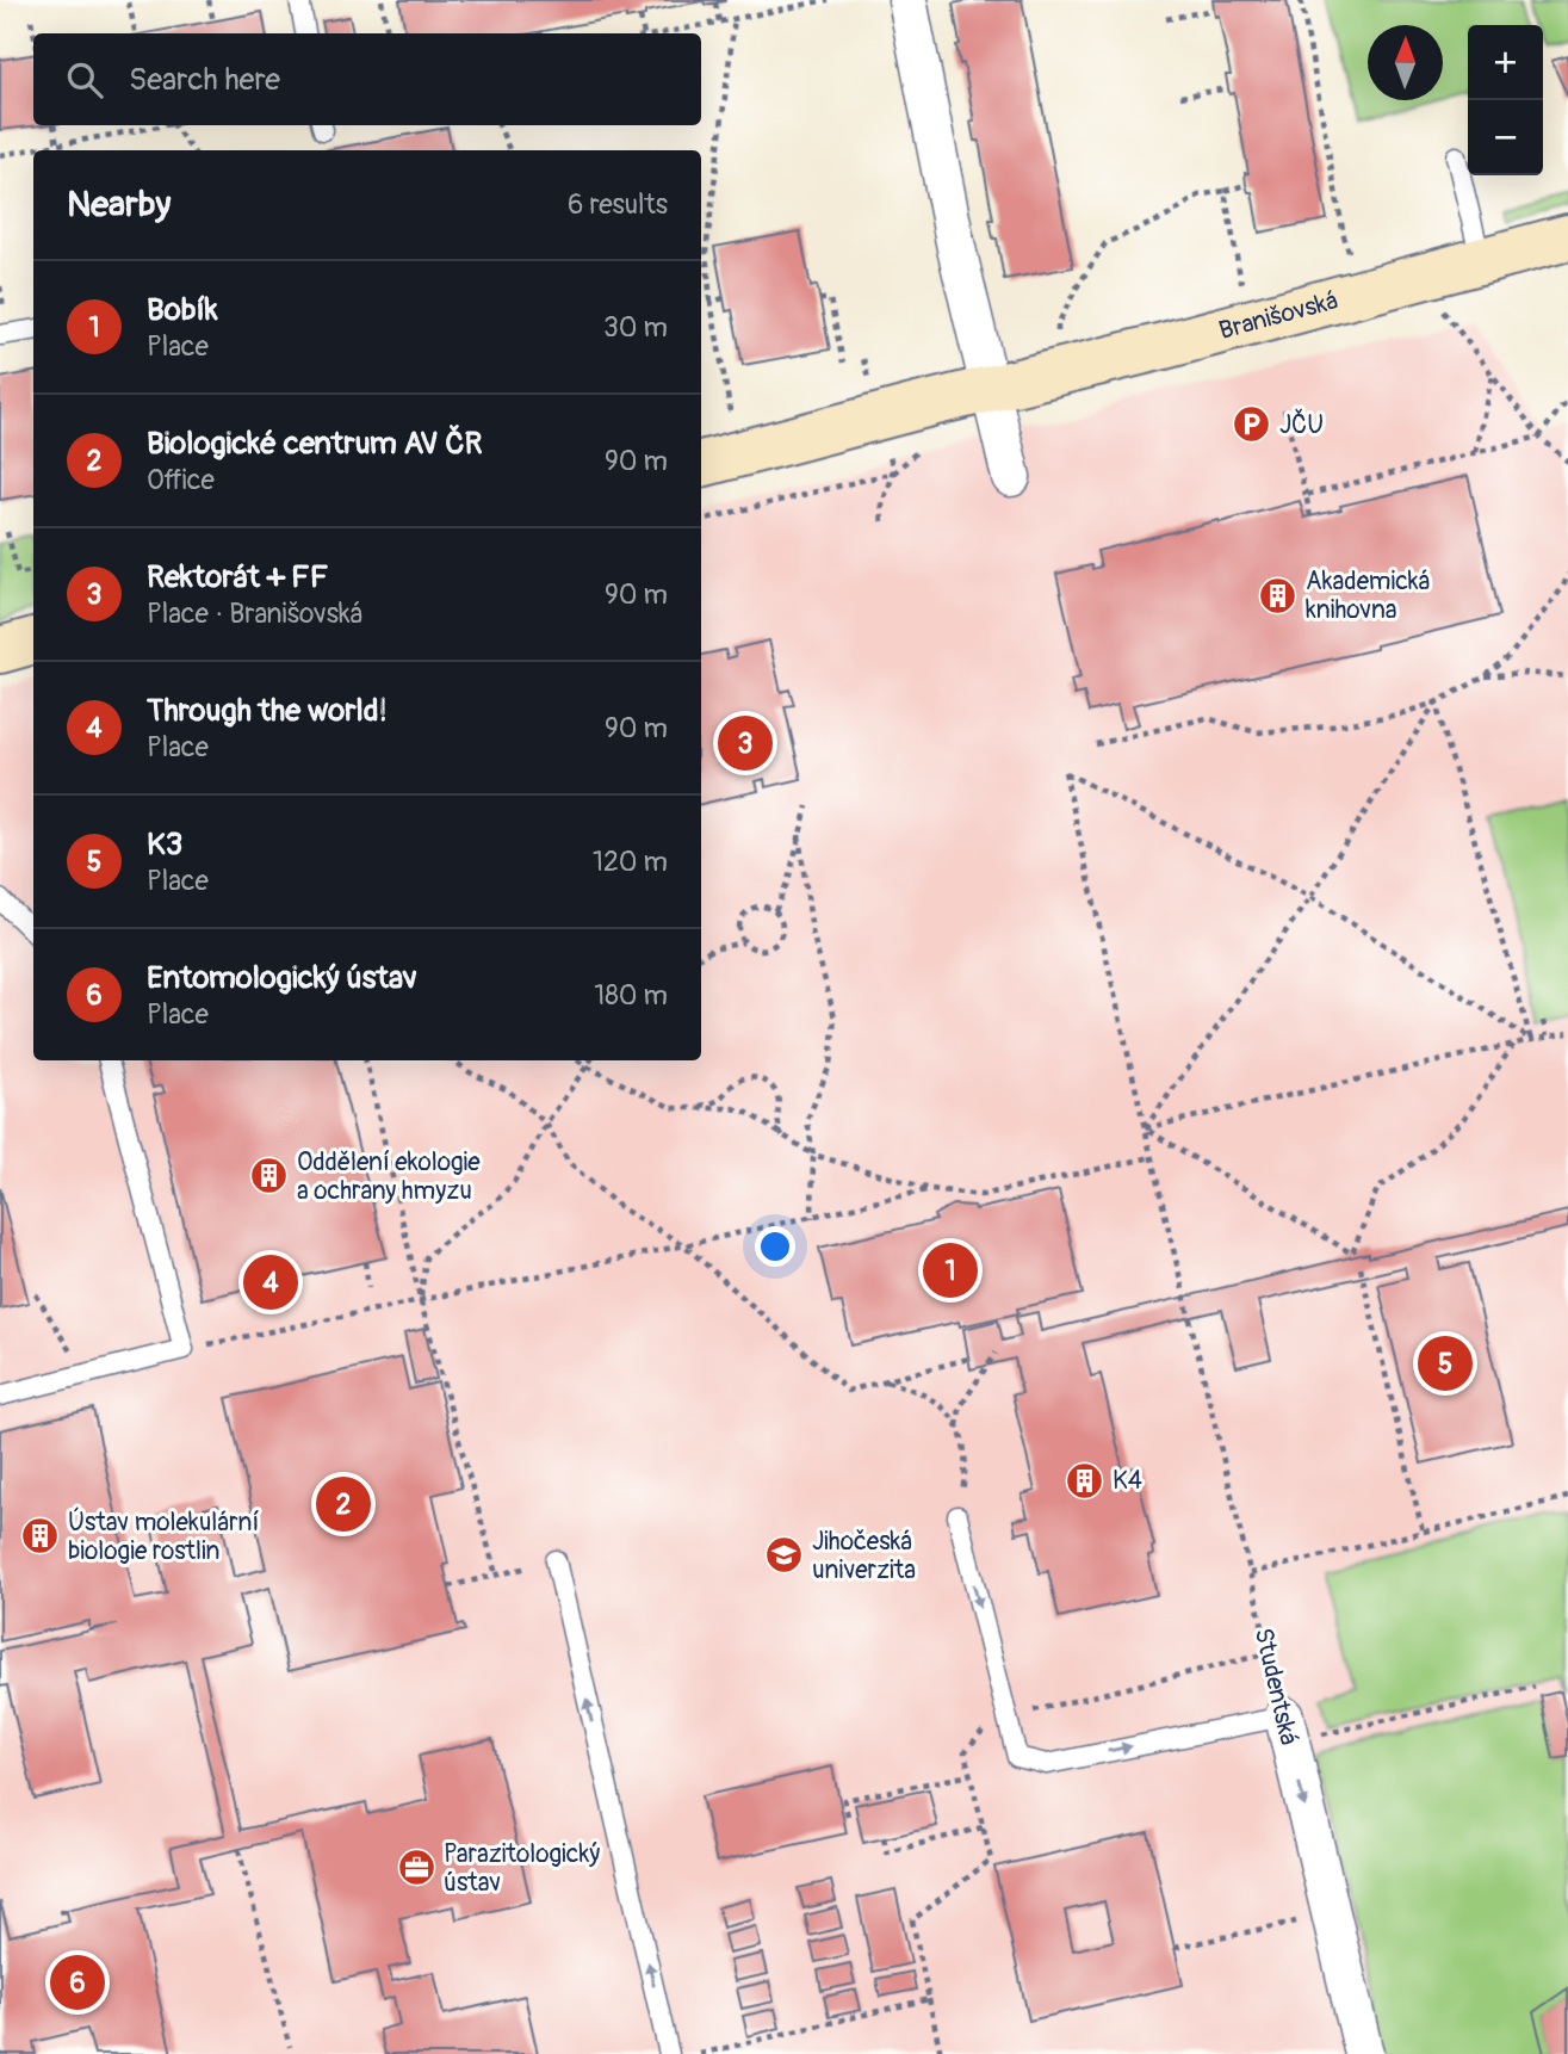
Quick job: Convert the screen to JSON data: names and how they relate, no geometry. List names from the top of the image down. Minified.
{"streets":{"street":["Branišovská","Studentská"]},"places":{"parking":["JČU"],"building":["Akademická knihovna","Oddělení ekologie a ochrany hmyzu","K4","Ústav molekulární biologie rostlin"],"school or university":["Jihočeská univerzita"],"office":["Parazitologický ústav"]},"north":"top","page":{"map_buttons":["+","−"],"search":"Search here","heading":["Nearby","6 results"],"list":[{"mark":"1","name":"Bobík","note":"Place","value":"30 m"},{"mark":"2","name":"Biologické centrum AV ČR","note":"Office","value":"90 m"},{"mark":"3","name":"Rektorát + FF","note":"Place · Branišovská","value":"90 m"},{"mark":"4","name":"Through the world!","note":"Place","value":"90 m"},{"mark":"5","name":"K3","note":"Place","value":"120 m"},{"mark":"6","name":"Entomologický ústav","note":"Place","value":"180 m"}],"pins":["3","1","4","5","2","6"]}}
